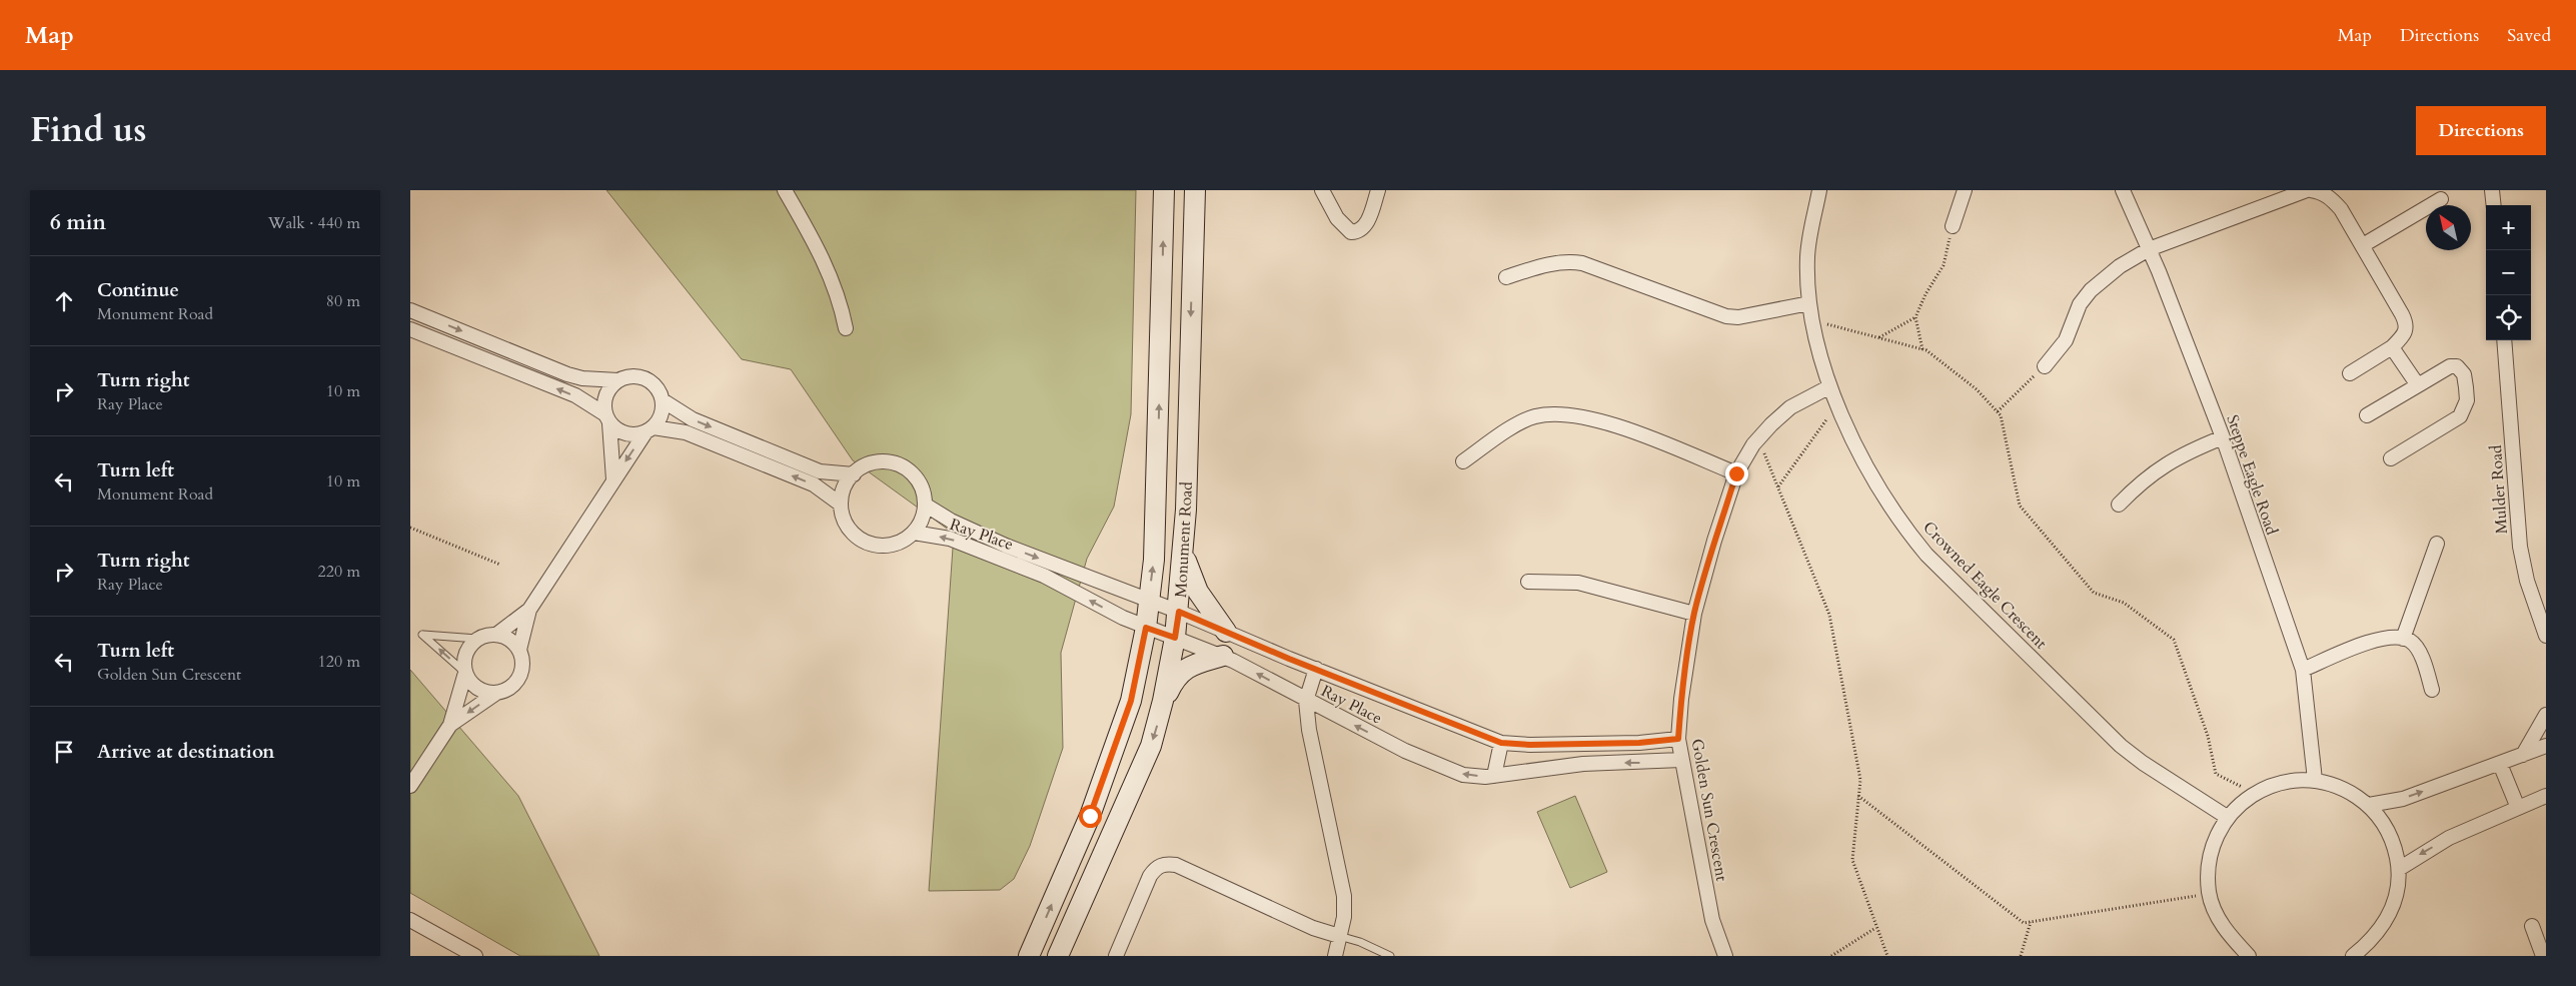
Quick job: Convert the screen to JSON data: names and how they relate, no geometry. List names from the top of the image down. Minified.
{"streets":{"main road":["Monument Road"],"street":["Steppe Eagle Road","Mulder Road","Ray Place","Crowned Eagle Crescent","Golden Sun Crescent"]},"crossings":[["Ray Place","Monument Road"],["Ray Place","Golden Sun Crescent"],["Crowned Eagle Crescent","Golden Sun Crescent"]],"north":"top left","page":{"header":"Map","nav":["Map","Directions","Saved"],"title":"Find us","buttons":"Directions","heading":["6 min","Walk · 440 m"],"map_buttons":["+","−"],"list":[["Continue","Monument Road","80 m"],["Turn right","Ray Place","10 m"],["Turn left","Monument Road","10 m"],["Turn right","Ray Place","220 m"],["Turn left","Golden Sun Crescent","120 m"],"Arrive at destination"]}}
